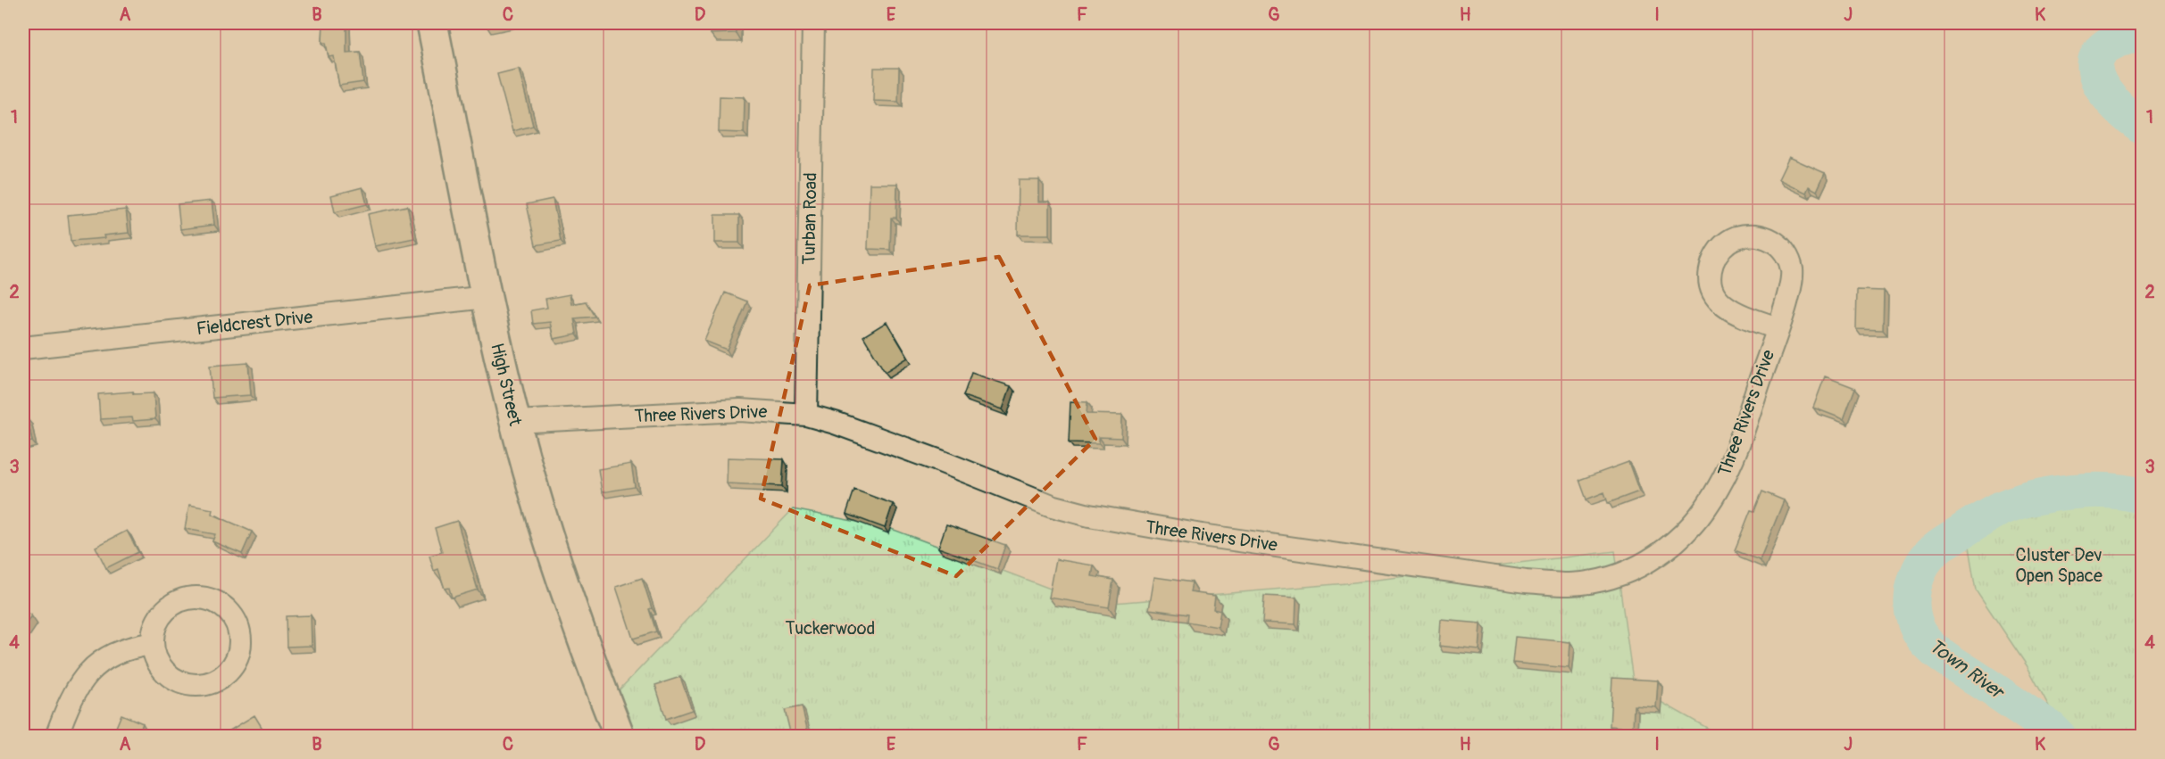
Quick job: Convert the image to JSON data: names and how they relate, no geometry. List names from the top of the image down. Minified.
{"streets":{"street":["Turban Road","Fieldcrest Drive","High Street","Three Rivers Drive"]},"crossings":[["Turban Road","Three Rivers Drive"],["Fieldcrest Drive","High Street"],["High Street","Three Rivers Drive"]],"water":["Town River"],"parks":["Cluster Dev Open Space","Tuckerwood"],"grid":{"columns":["A","B","C","D","E","F","G","H","I","J","K"],"rows":["1","2","3","4"]}}
